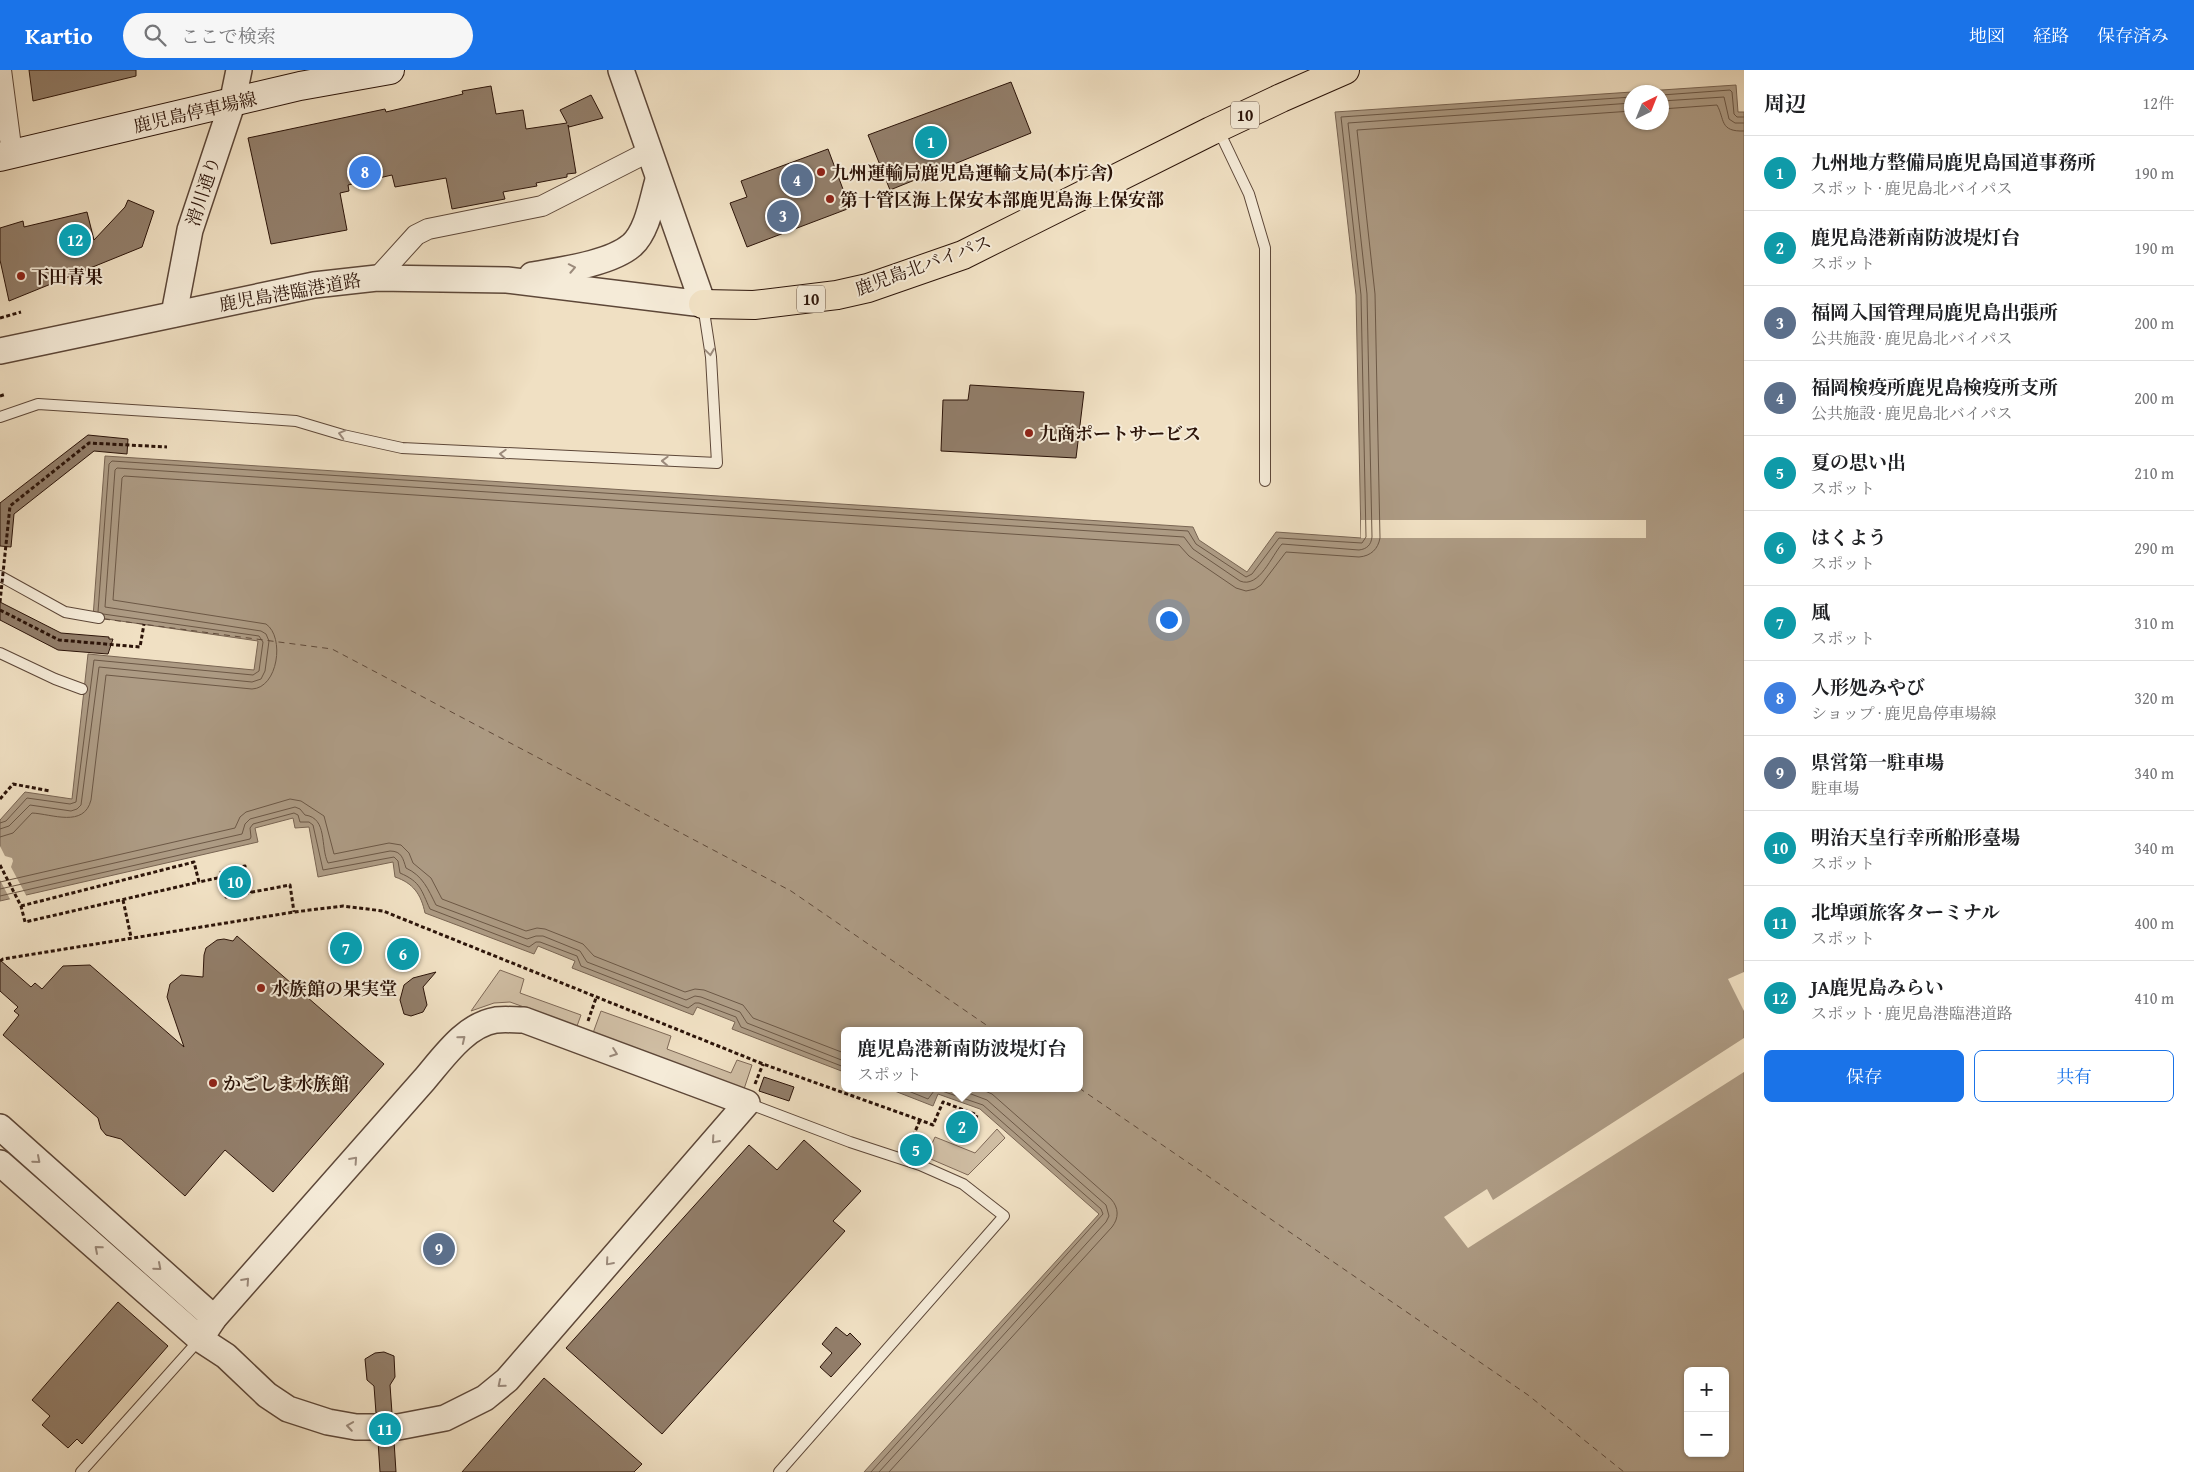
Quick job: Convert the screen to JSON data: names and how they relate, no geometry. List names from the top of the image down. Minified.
{"streets":{"highway":["10","鹿児島北バイパス"],"main road":["鹿児島停車場線"],"street":["滑川通り","鹿児島港臨港道路"]},"crossings":[["鹿児島停車場線","滑川通り"],["滑川通り","鹿児島港臨港道路"],["鹿児島北バイパス","鹿児島港臨港道路"]],"places":["九州運輸局鹿児島運輸支局(本庁舎)","第十管区海上保安本部鹿児島海上保安部","下田青果","九商ポートサービス","水族館の果実堂","かごしま水族館"],"north":"top right","page":{"header":"Kartio","search":"ここで検索","nav":["地図","経路","保存済み"],"heading":["周辺","12件"],"pins":["1","8","4","3","12","10","7","6","2","5","9","11"],"list":[{"mark":"1","name":"九州地方整備局鹿児島国道事務所","note":"スポット · 鹿児島北バイパス","value":"190 m"},{"mark":"2","name":"鹿児島港新南防波堤灯台","note":"スポット","value":"190 m"},{"mark":"3","name":"福岡入国管理局鹿児島出張所","note":"公共施設 · 鹿児島北バイパス","value":"200 m"},{"mark":"4","name":"福岡検疫所鹿児島検疫所支所","note":"公共施設 · 鹿児島北バイパス","value":"200 m"},{"mark":"5","name":"夏の思い出","note":"スポット","value":"210 m"},{"mark":"6","name":"はくよう","note":"スポット","value":"290 m"},{"mark":"7","name":"風","note":"スポット","value":"310 m"},{"mark":"8","name":"人形処みやび","note":"ショップ · 鹿児島停車場線","value":"320 m"},{"mark":"9","name":"県営第一駐車場","note":"駐車場","value":"340 m"},{"mark":"10","name":"明治天皇行幸所船形臺場","note":"スポット","value":"340 m"},{"mark":"11","name":"北埠頭旅客ターミナル","note":"スポット","value":"400 m"},{"mark":"12","name":"JA鹿児島みらい","note":"スポット · 鹿児島港臨港道路","value":"410 m"}],"popup":["鹿児島港新南防波堤灯台","スポット"],"buttons":["保存","共有"],"map_buttons":["+","−"]}}
